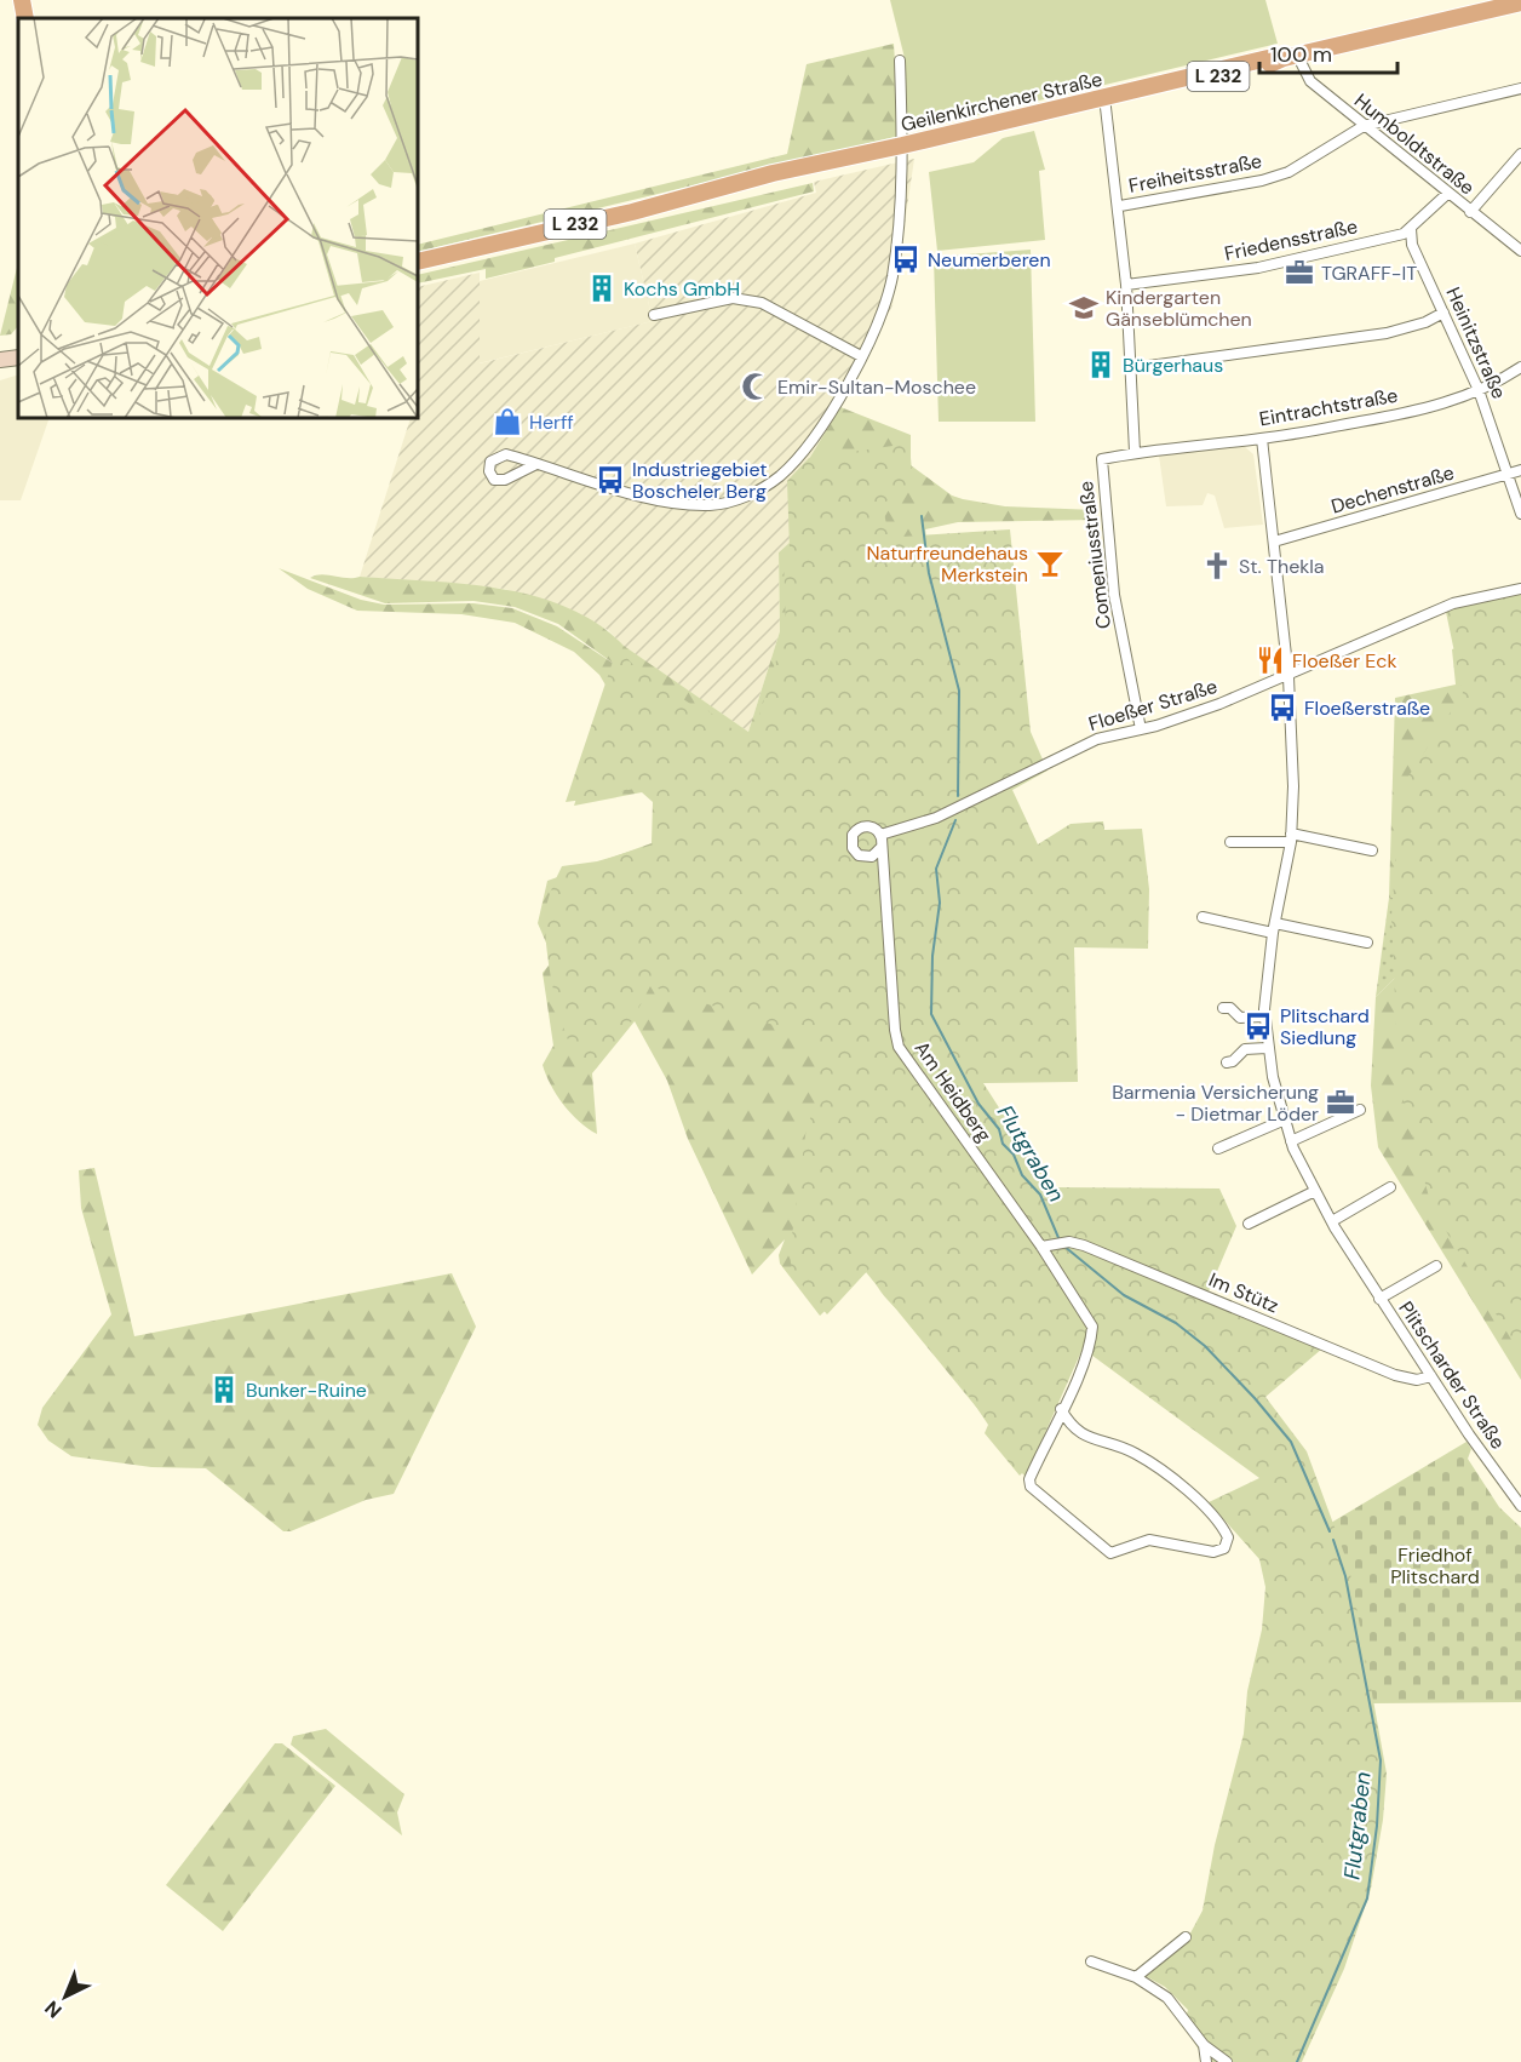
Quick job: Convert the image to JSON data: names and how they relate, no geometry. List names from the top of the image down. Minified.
{"streets":{"main road":["L 232","Geilenkirchener Straße"],"street":["Humboldtstraße","Freiheitsstraße","Friedensstraße","Heinitzstraße","Eintrachtstraße","Dechenstraße","Comeniusstraße","Floeßer Straße","Am Heidberg","Im Stütz","Plitscharder Straße"]},"crossings":[["Geilenkirchener Straße","Humboldtstraße"],["Humboldtstraße","Freiheitsstraße"],["Humboldtstraße","Friedensstraße"],["Friedensstraße","Heinitzstraße"],["Heinitzstraße","Eintrachtstraße"],["Heinitzstraße","Dechenstraße"],["Eintrachtstraße","Comeniusstraße"],["Eintrachtstraße","Plitscharder Straße"],["Dechenstraße","Plitscharder Straße"],["Comeniusstraße","Floeßer Straße"],["Floeßer Straße","Am Heidberg"],["Floeßer Straße","Plitscharder Straße"],["Am Heidberg","Im Stütz"],["Im Stütz","Plitscharder Straße"]],"water":["Flutgraben"],"parks":["Friedhof Plitschard"],"places":{"bus stop":["Neumerberen","Industriegebiet Boscheler Berg","Floeßerstraße","Plitschard Siedlung"],"office":["TGRAFF-IT","Barmenia Versicherung - Dietmar Löder"],"building":["Kochs GmbH","Bürgerhaus","Bunker-Ruine"],"school or university":["Kindergarten Gänseblümchen"],"mosque":["Emir-Sultan-Moschee"],"shop":["Herff"],"bar":["Naturfreundehaus Merkstein"],"church":["St. Thekla"],"restaurant":["Floeßer Eck"]},"scale_bar":"100 m","north":"bottom left"}
